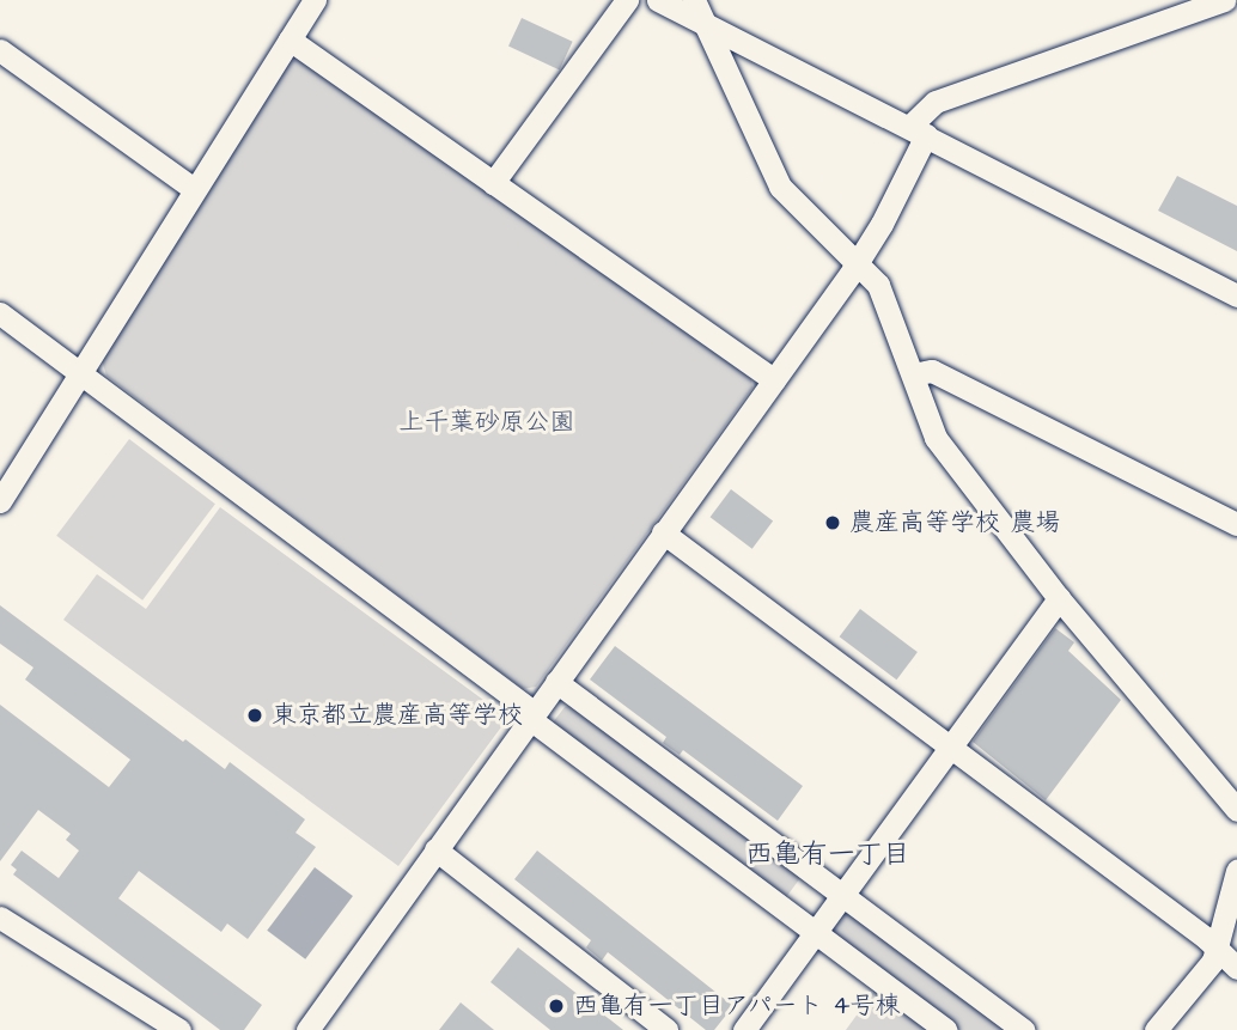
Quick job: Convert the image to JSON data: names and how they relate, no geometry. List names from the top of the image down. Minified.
{"districts":["西亀有一丁目"],"parks":["上千葉砂原公園"],"places":["農産高等学校 農場","東京都立農産高等学校","西亀有一丁目アパート 4号棟"]}
